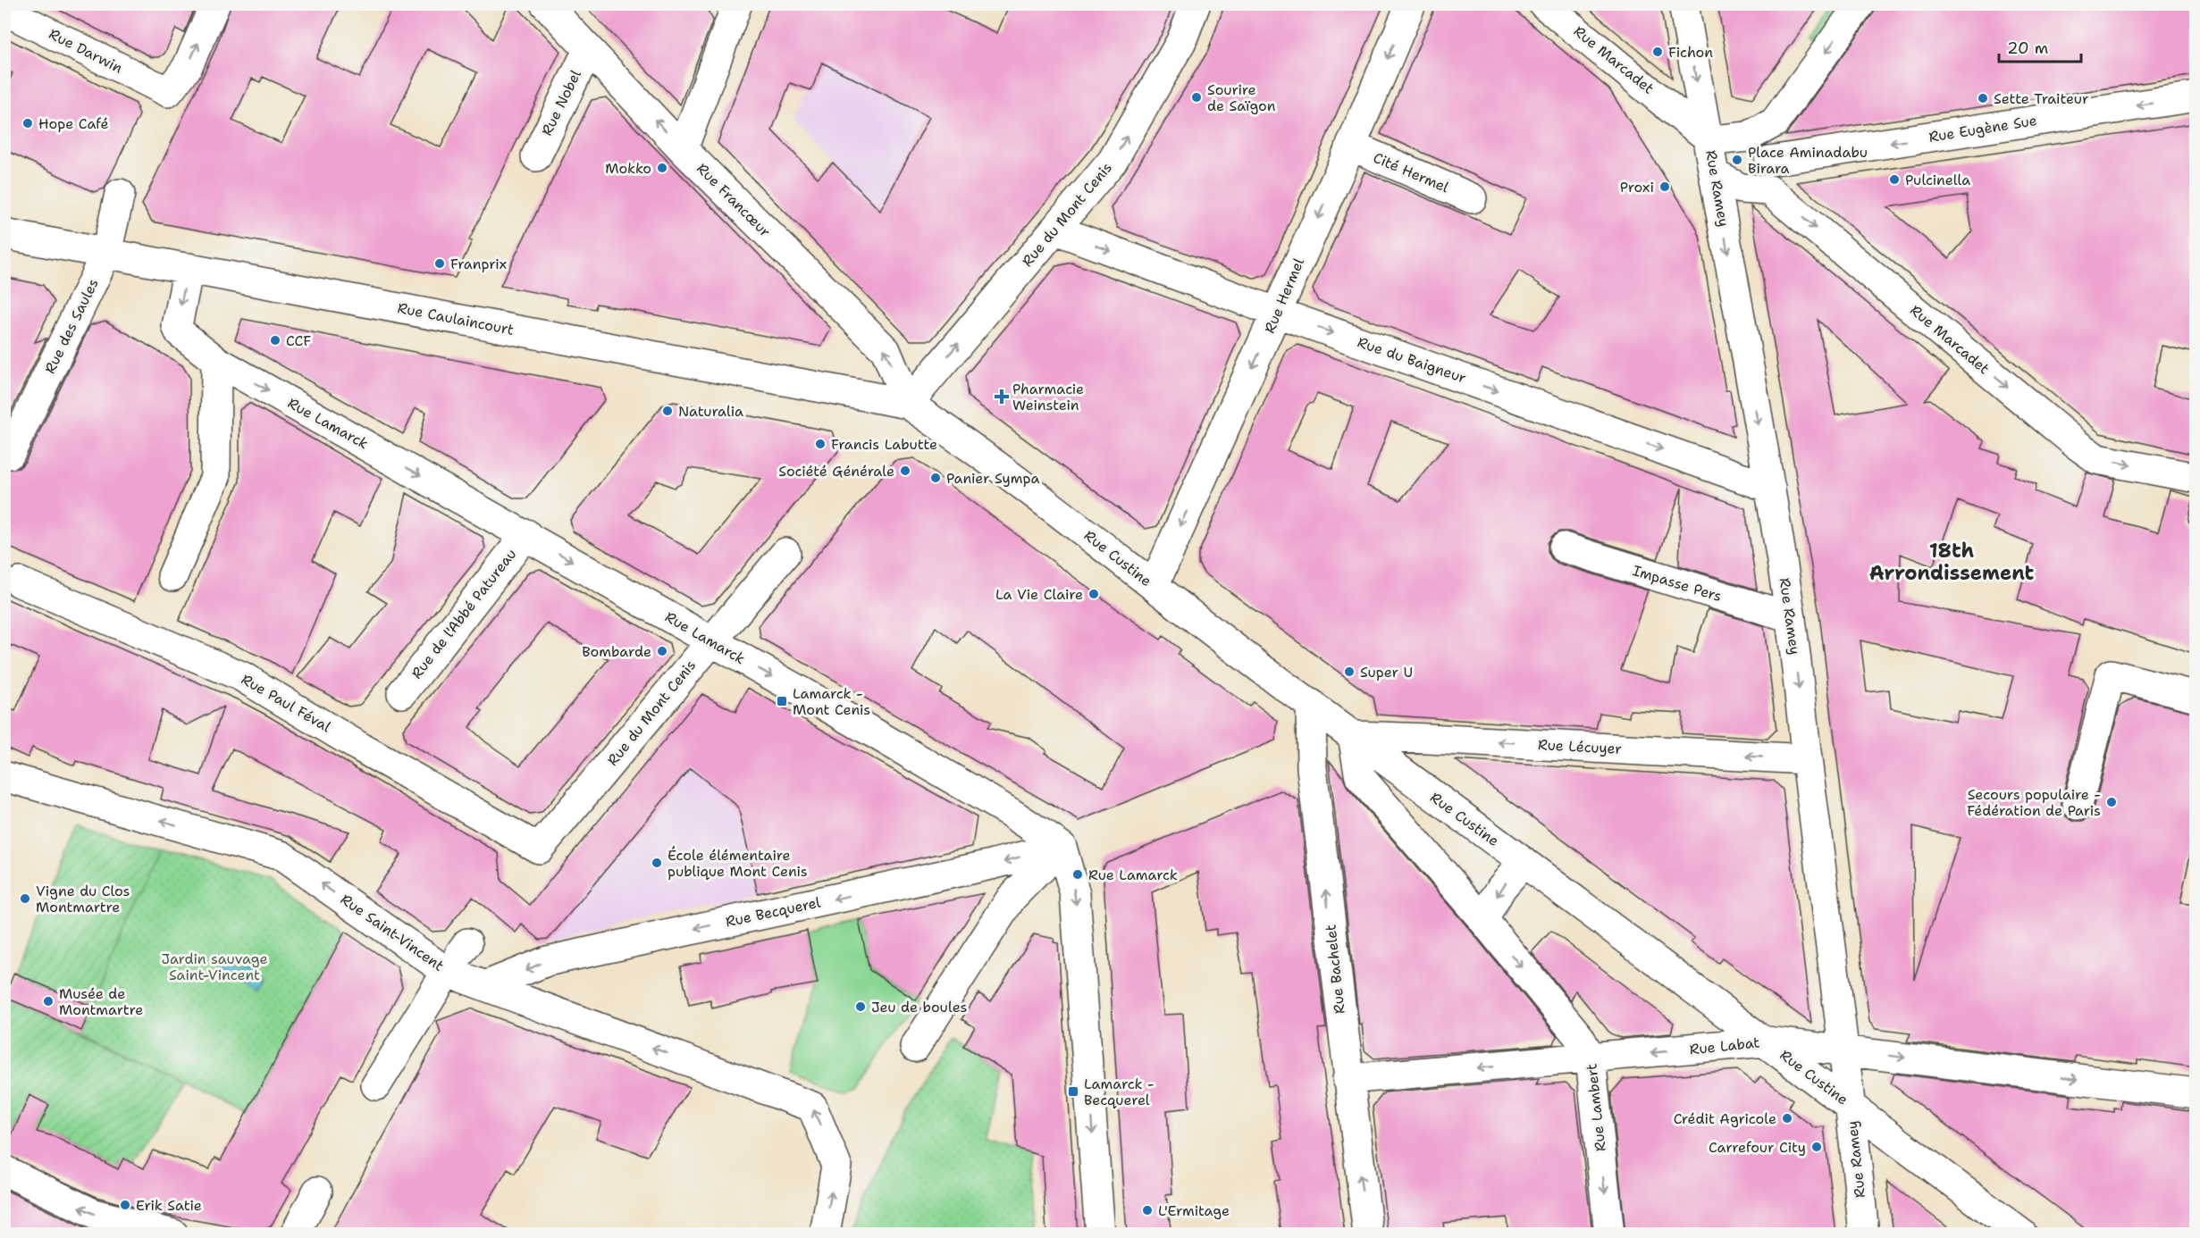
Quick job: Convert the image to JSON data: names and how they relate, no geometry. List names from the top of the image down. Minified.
{"streets":{"street":["Rue Darwin","Rue Marcadet","Rue Nobel","Rue Eugène Sue","Cité Hermel","Rue Ramey","Rue Francœur","Rue du Mont Cenis","Rue Hermel","Rue Caulaincourt","Rue des Saules","Rue du Baigneur","Rue Lamarck","Rue Custine","Impasse Pers","Rue de l'Abbé Patureau","Rue Paul Féval","Rue Lécuyer","Rue Becquerel","Rue Saint-Vincent","Rue Bachelet","Rue Labat","Rue Lambert"]},"crossings":[["Rue Marcadet","Rue Ramey"],["Rue Nobel","Rue Francœur"],["Cité Hermel","Rue Hermel"],["Rue Ramey","Rue du Baigneur"],["Rue Ramey","Rue Custine"],["Rue Ramey","Impasse Pers"],["Rue Ramey","Rue Lécuyer"],["Rue Ramey","Rue Labat"],["Rue Francœur","Rue du Mont Cenis"],["Rue Francœur","Rue Caulaincourt"],["Rue Francœur","Rue Custine"],["Rue du Mont Cenis","Rue Caulaincourt"],["Rue du Mont Cenis","Rue du Baigneur"],["Rue du Mont Cenis","Rue Lamarck"],["Rue du Mont Cenis","Rue Custine"],["Rue du Mont Cenis","Rue Paul Féval"],["Rue Hermel","Rue du Baigneur"],["Rue Hermel","Rue Custine"],["Rue Caulaincourt","Rue des Saules"],["Rue Caulaincourt","Rue Lamarck"],["Rue Caulaincourt","Rue Custine"],["Rue Lamarck","Rue de l'Abbé Patureau"],["Rue Lamarck","Rue Becquerel"],["Rue Custine","Rue Lécuyer"],["Rue Custine","Rue Bachelet"],["Rue Custine","Rue Labat"],["Rue Custine","Rue Lambert"],["Rue Lécuyer","Rue Lambert"],["Rue Becquerel","Rue Saint-Vincent"],["Rue Bachelet","Rue Labat"],["Rue Labat","Rue Lambert"]],"one_way":["Rue Marcadet","Rue Eugène Sue","Rue Ramey","Rue Francœur","Rue du Mont Cenis","Rue Hermel","Rue du Baigneur","Rue Lamarck","Rue Lécuyer","Rue Becquerel","Rue Saint-Vincent","Rue Lambert"],"districts":["18th Arrondissement"],"parks":["Jardin sauvage Saint-Vincent"],"places":{"other":["Fichon","Sourire de Saïgon","Sette Traiteur","Hope Café","Place Aminadabu Birara","Mokko","Pulcinella","Proxi","Franprix","CCF","Naturalia","Francis Labutte","Société Générale","Panier Sympa","La Vie Claire","Bombarde","Super U","Secours populaire - Fédération de Paris","École élémentaire publique Mont Cenis","Rue Lamarck","Vigne du Clos Montmartre","Musée de Montmartre","Jeu de boules","Crédit Agricole","Carrefour City","Erik Satie","L'Ermitage"],"health":["Pharmacie Weinstein"],"transit":["Lamarck - Mont Cenis","Lamarck - Becquerel"]},"scale_bar":"20 m"}
